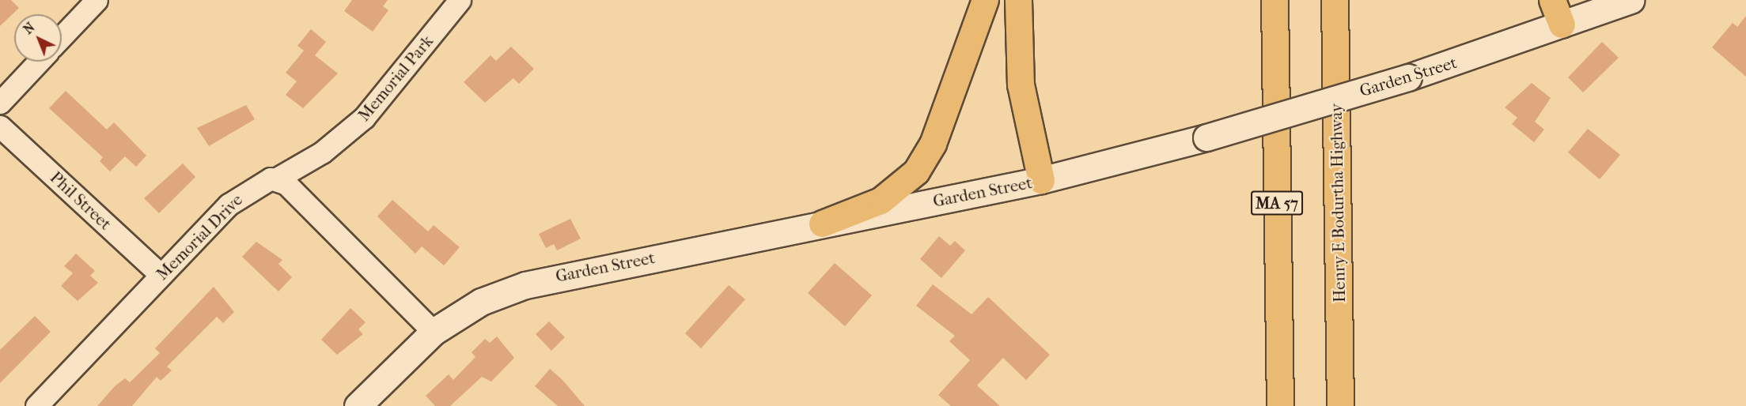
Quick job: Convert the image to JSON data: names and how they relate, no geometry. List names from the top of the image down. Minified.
{"streets":{"highway":["MA 57","Henry E Bodurtha Highway"],"street":["Garden Street","Memorial Park","Phil Street","Memorial Drive"]},"crossings":[["Memorial Park","Memorial Drive"],["Phil Street","Memorial Drive"]],"north":"top left"}
